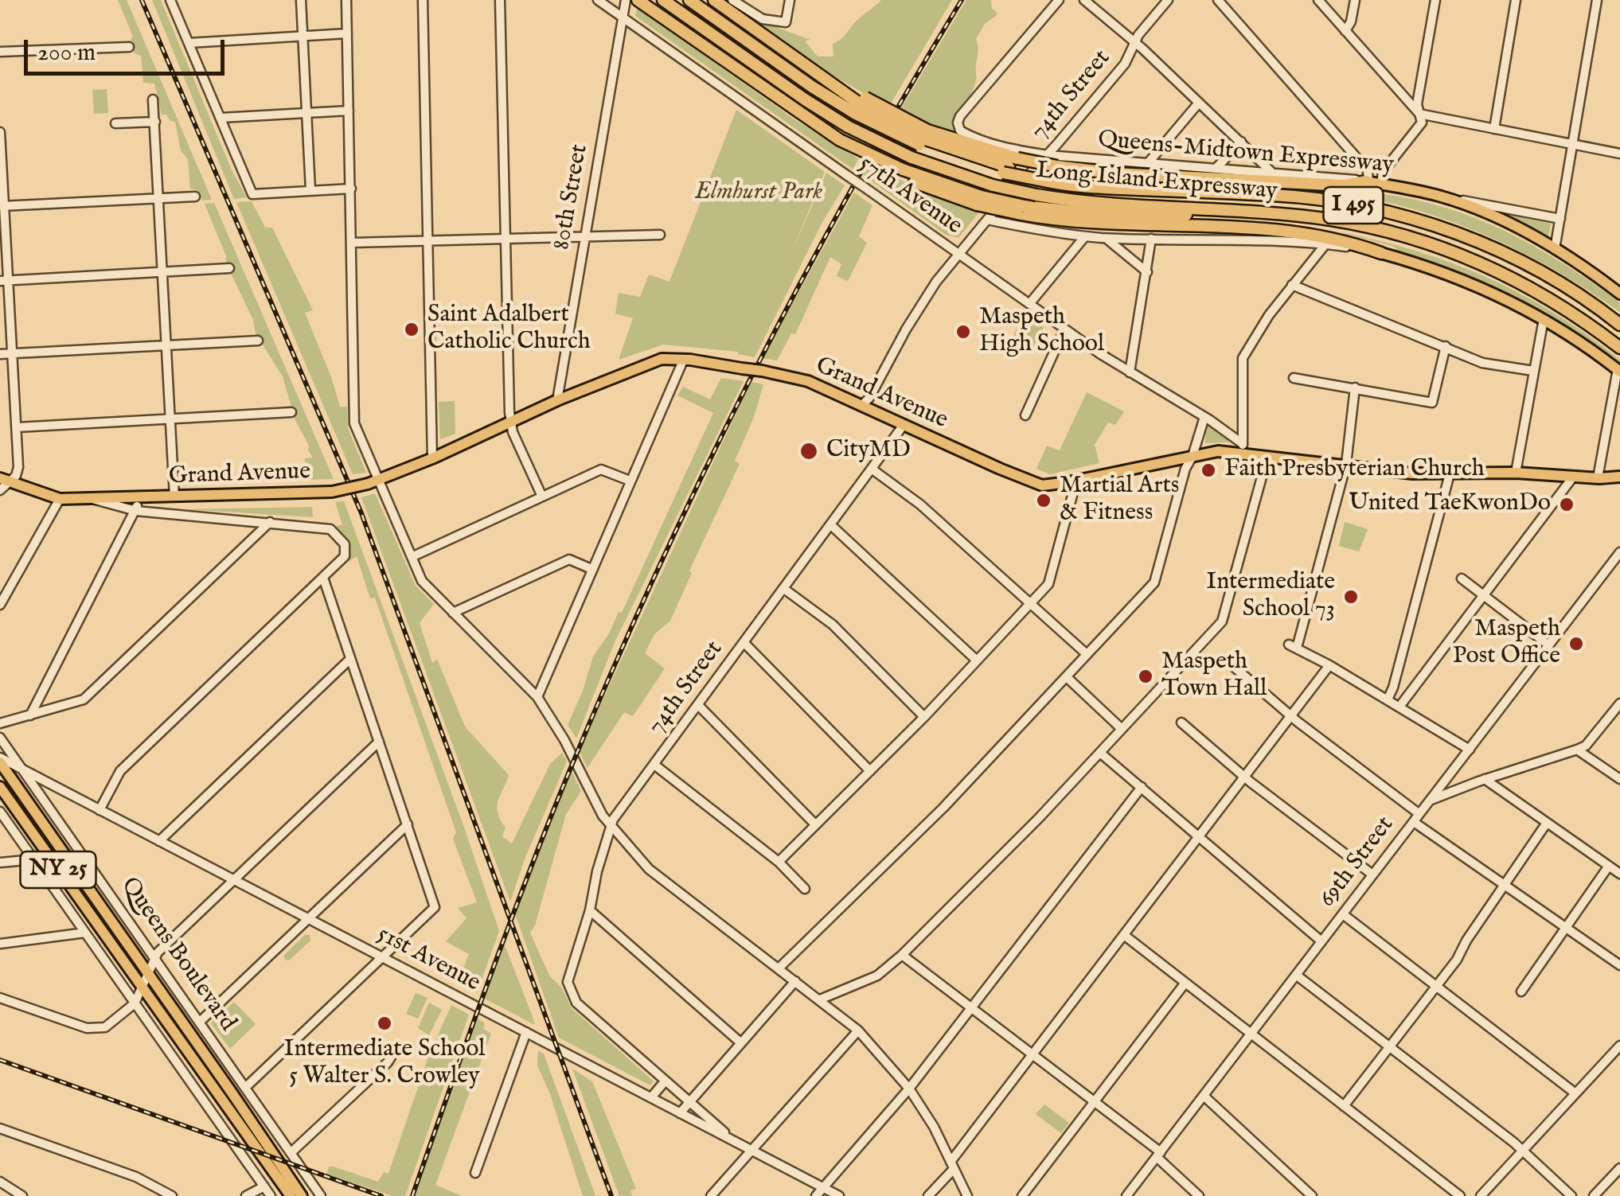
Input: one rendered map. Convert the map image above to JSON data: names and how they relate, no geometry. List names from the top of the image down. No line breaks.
{"streets":{"highway":["Long Island Expressway","I 495"],"main road":["Queens-Midtown Expressway","Grand Avenue","NY 25","Queens Boulevard"],"street":["74th Street","57th Avenue","80th Street","69th Street","51st Avenue"]},"crossings":[["74th Street","Queens-Midtown Expressway"],["74th Street","57th Avenue"],["74th Street","Grand Avenue"],["57th Avenue","80th Street"],["57th Avenue","Grand Avenue"],["80th Street","Grand Avenue"],["Queens Boulevard","51st Avenue"]],"parks":["Elmhurst Park"],"places":["Saint Adalbert Catholic Church","Maspeth High School","CityMD","Faith Presbyterian Church","Martial Arts & Fitness","United TaeKwonDo","Intermediate School 73","Maspeth Post Office","Maspeth Town Hall","Intermediate School 5 Walter S. Crowley"],"scale_bar":"200 m"}
